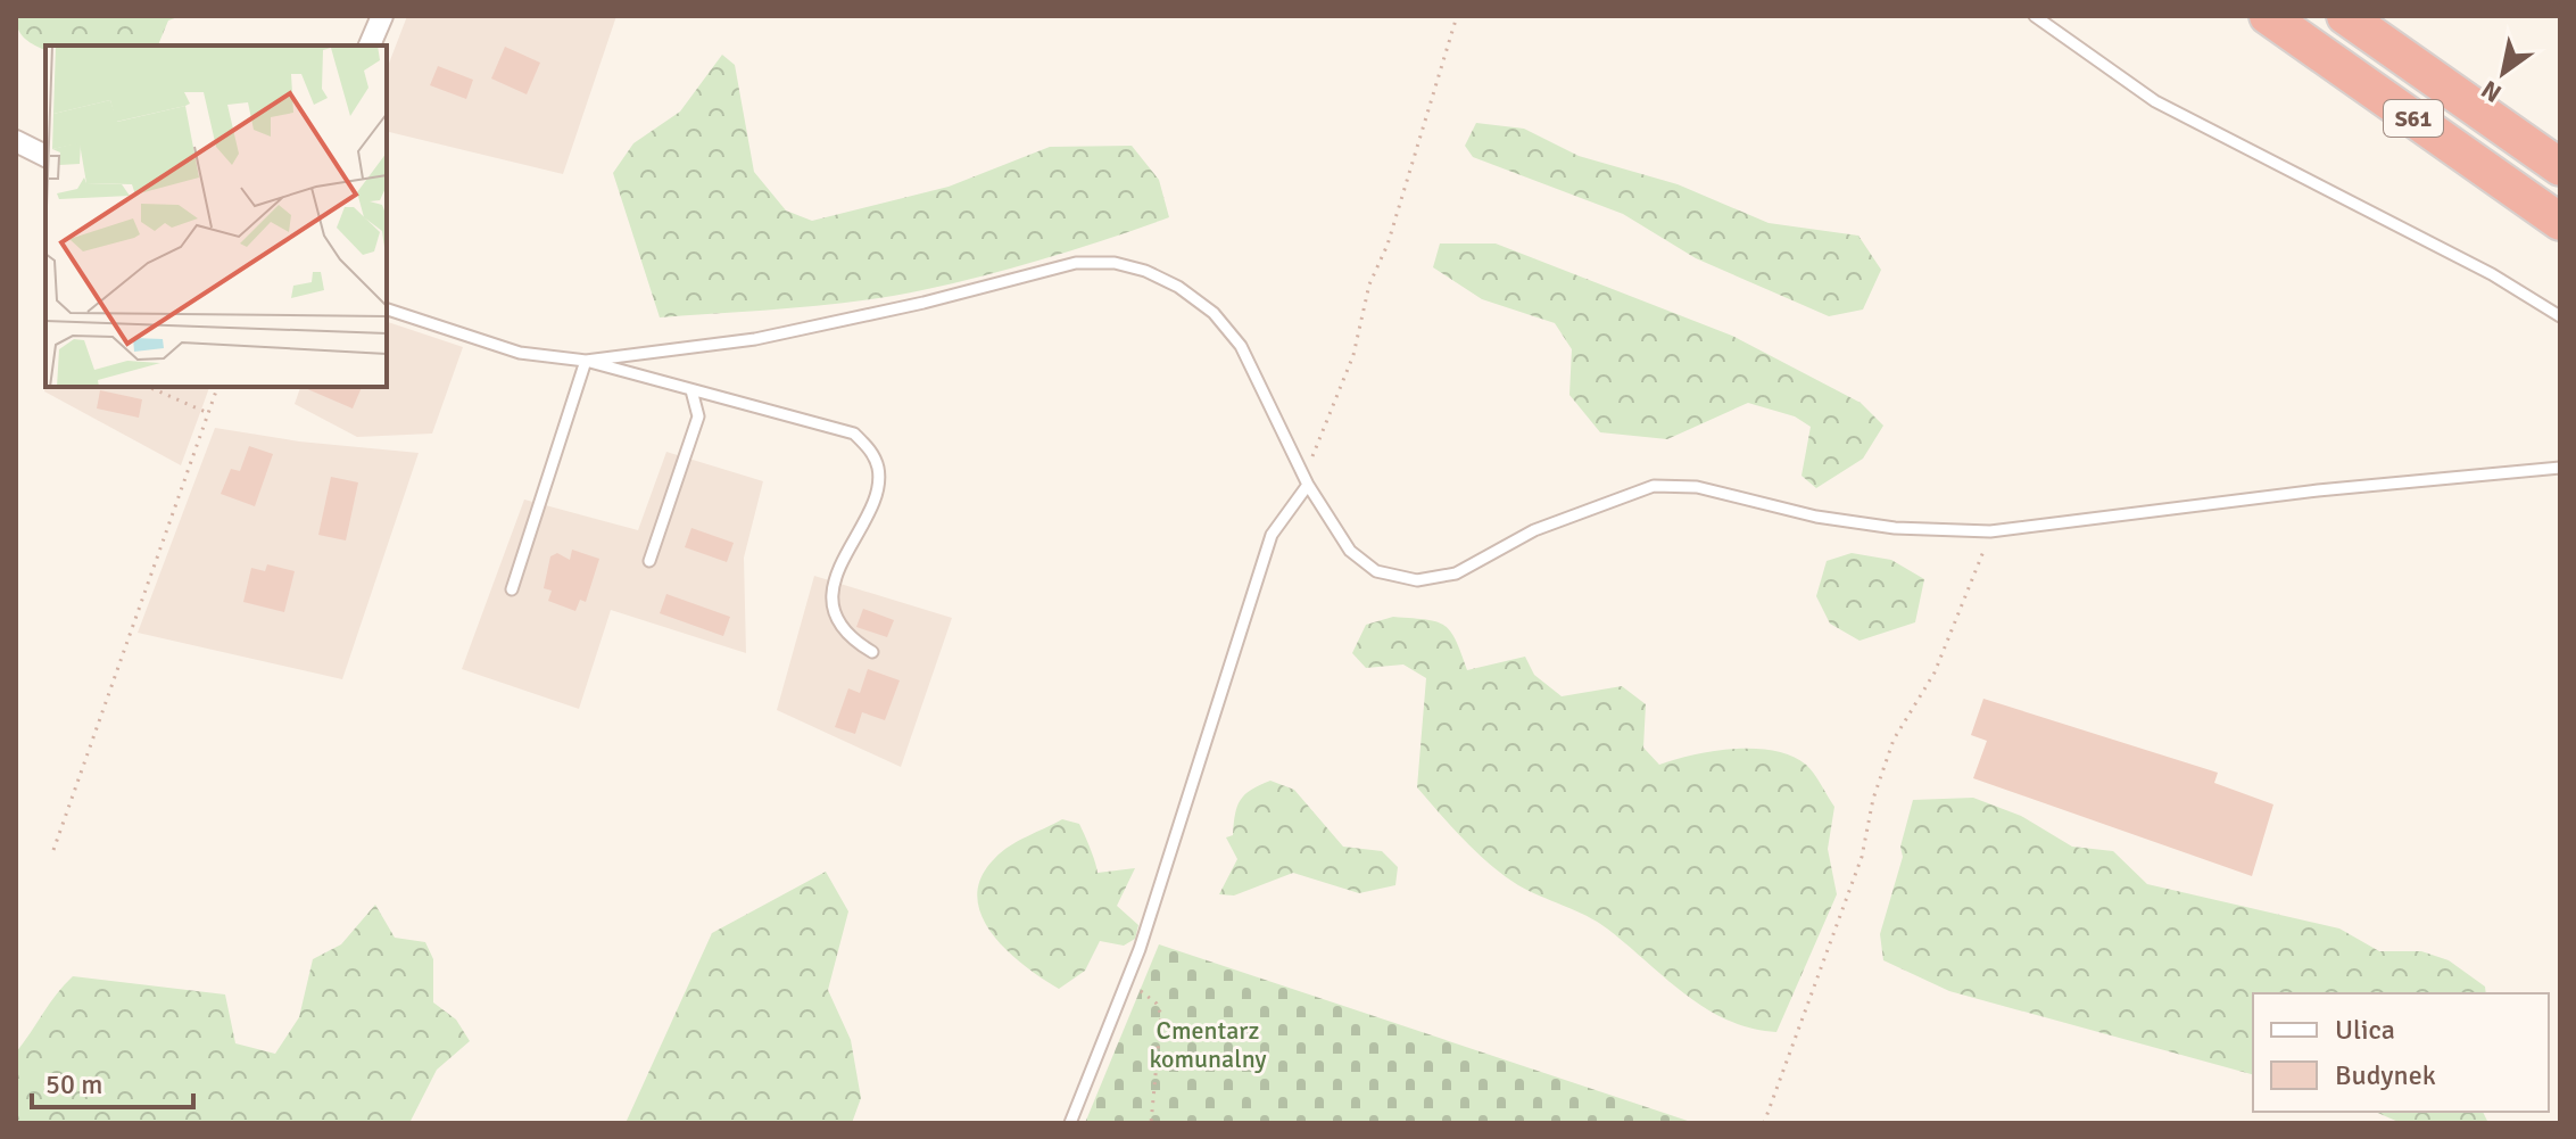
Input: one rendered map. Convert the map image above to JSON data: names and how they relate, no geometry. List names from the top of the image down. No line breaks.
{"streets":{"highway":["S61"]},"parks":["Cmentarz komunalny"],"legend":["Ulica","Budynek"],"scale_bar":"50 m","north":"bottom left"}
